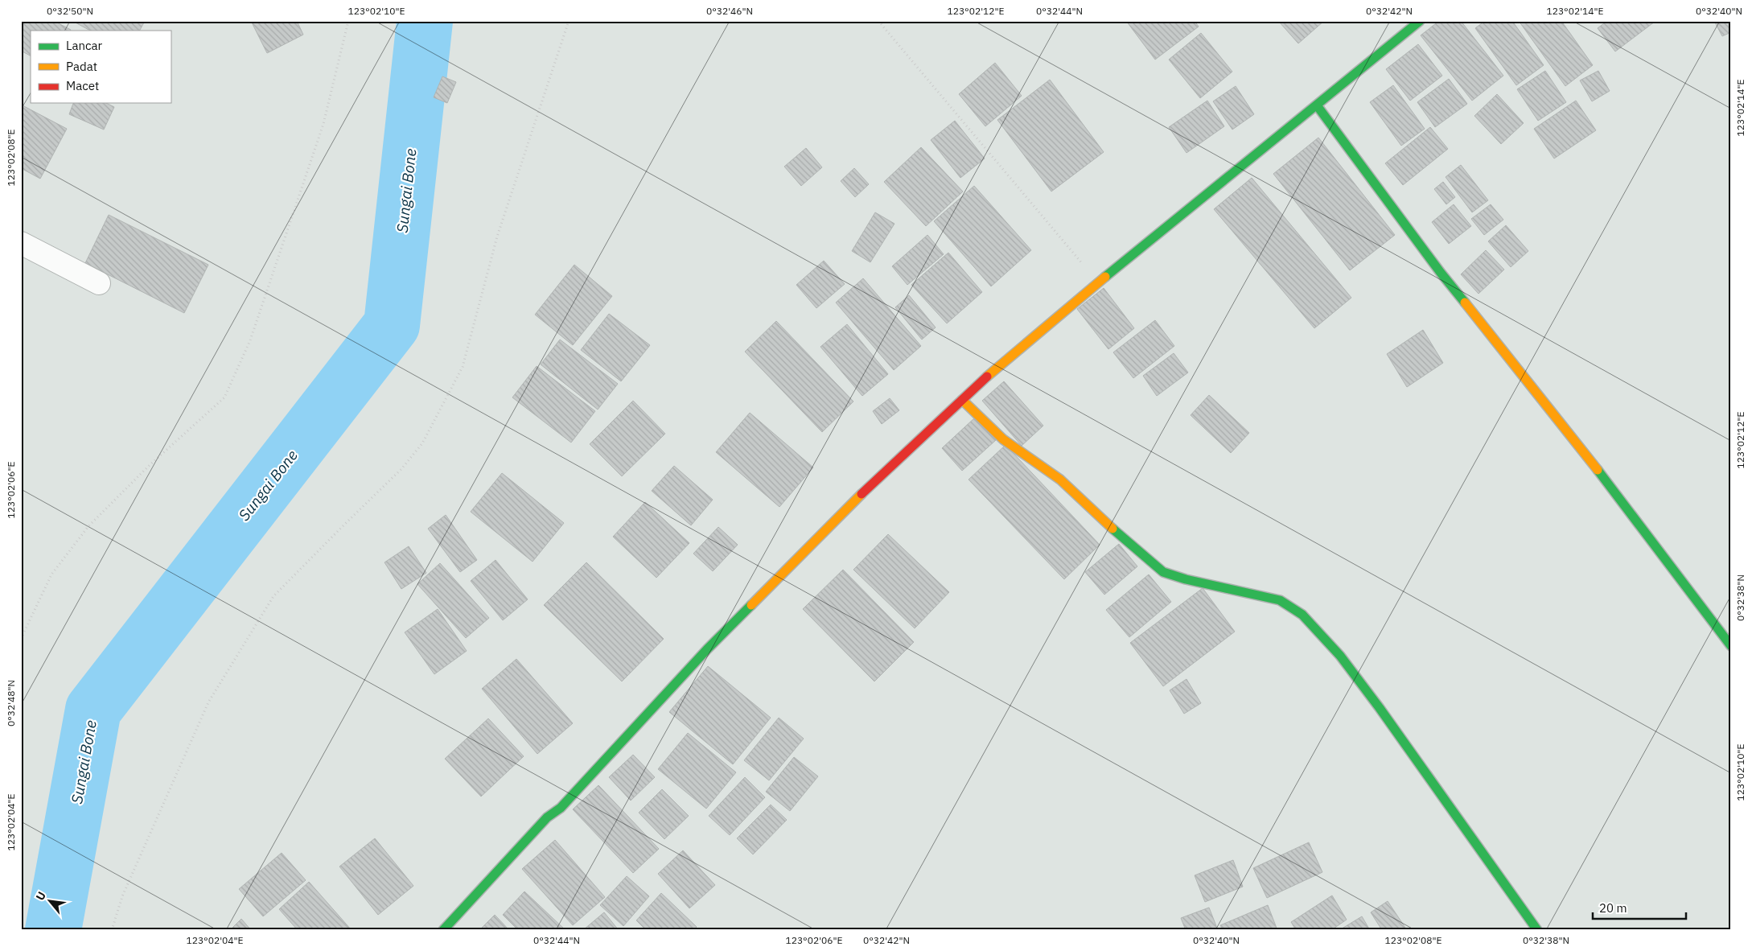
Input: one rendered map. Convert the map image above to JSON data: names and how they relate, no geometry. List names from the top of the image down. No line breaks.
{"water":["Sungai Bone"],"legend":["Lancar","Padat","Macet"],"scale_bar":"20 m","north":"top left","coordinates":["0°32'50\"N","123°02'10\"E","0°32'46\"N","123°02'12\"E","0°32'44\"N","0°32'42\"N","123°02'14\"E","0°32'40\"N","123°02'08\"E","123°02'06\"E","0°32'38\"N","0°32'48\"N","123°02'04\"E"]}
